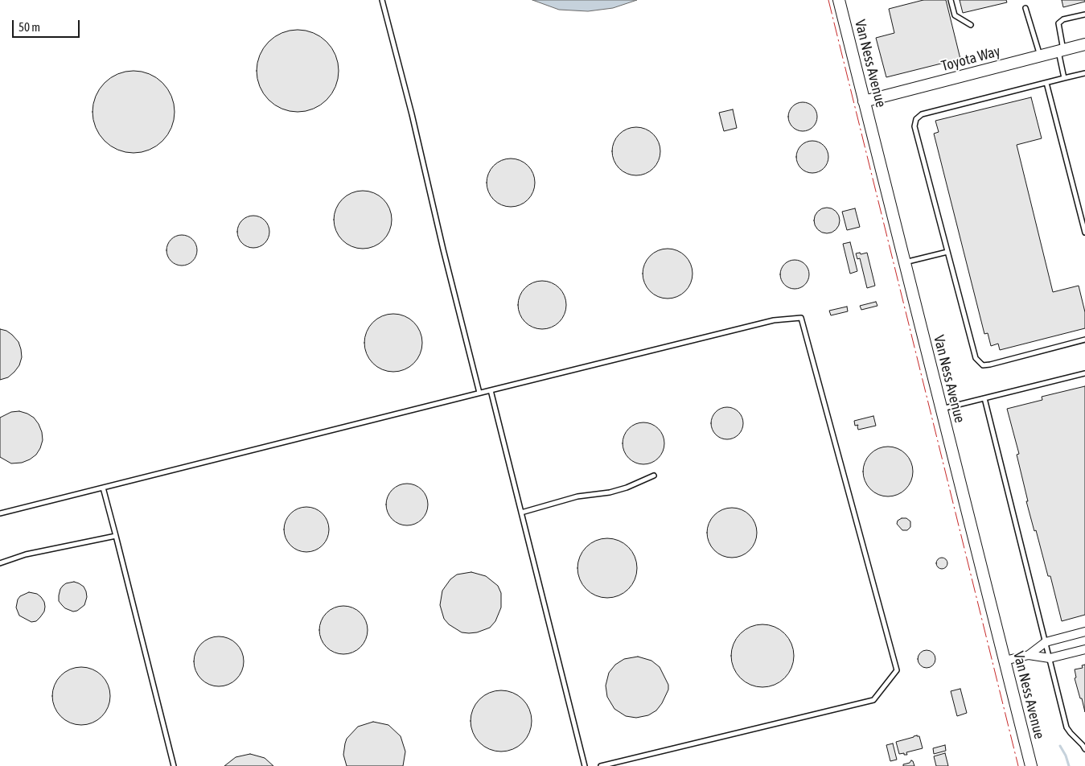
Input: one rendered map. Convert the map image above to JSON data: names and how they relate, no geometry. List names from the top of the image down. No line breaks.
{"streets":{"main road":["Toyota Way","Van Ness Avenue"]},"crossings":[["Toyota Way","Van Ness Avenue"]],"scale_bar":"50 m"}
